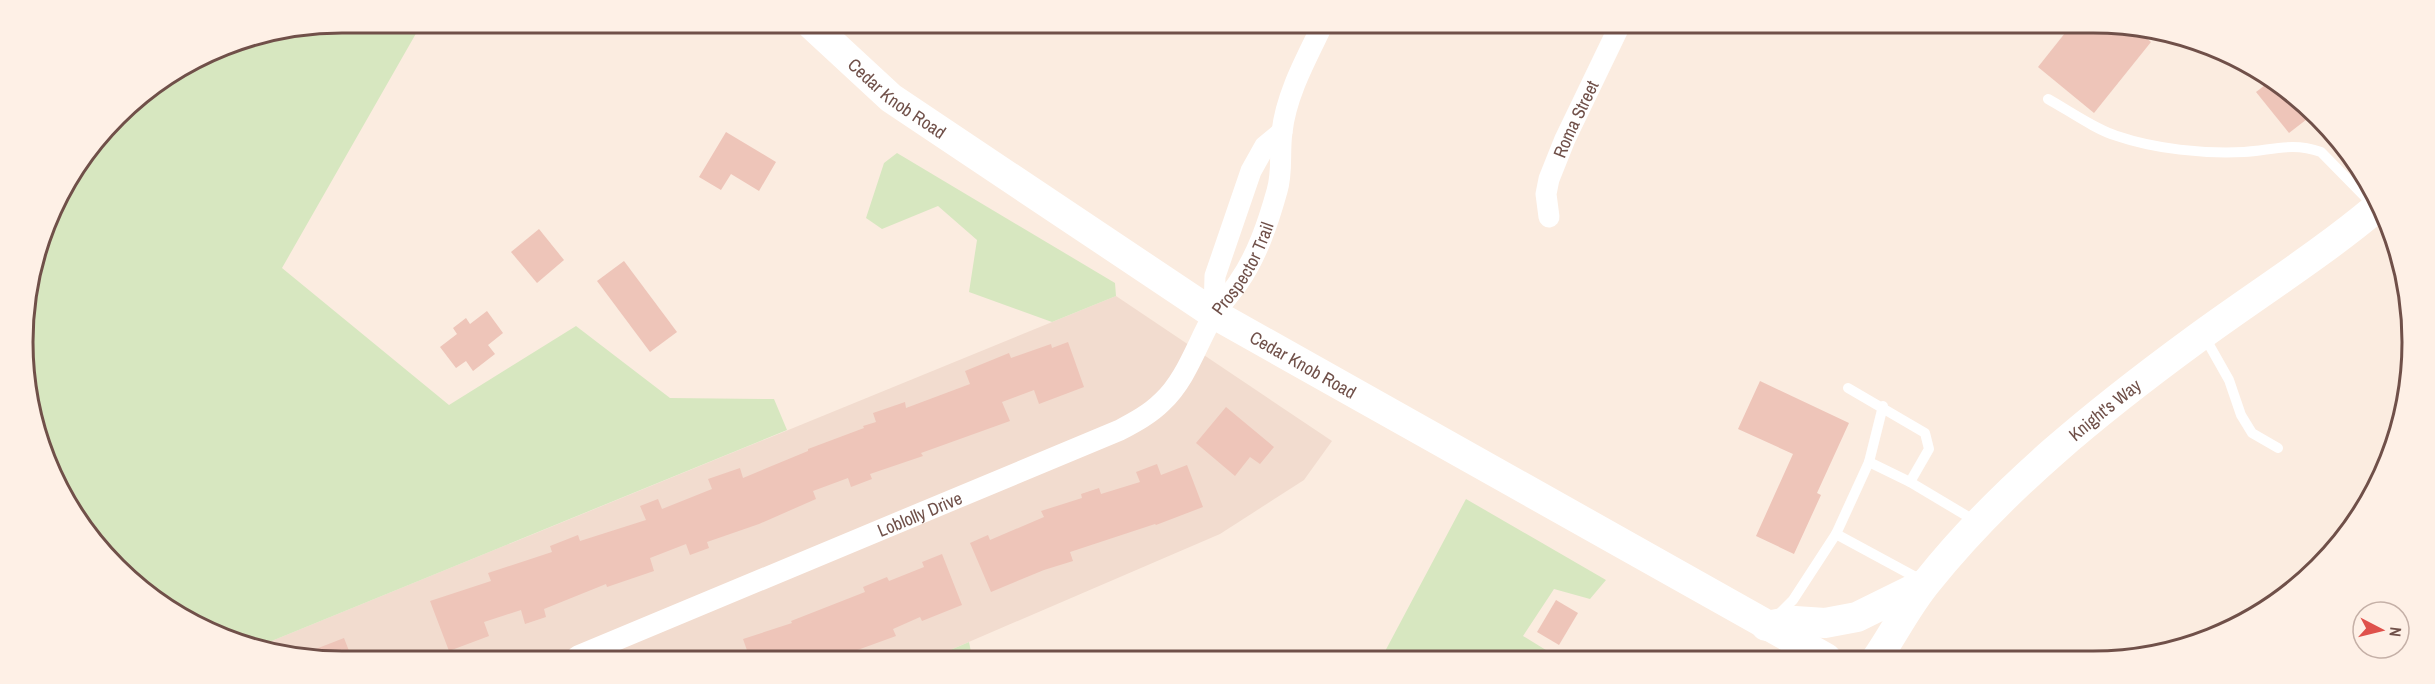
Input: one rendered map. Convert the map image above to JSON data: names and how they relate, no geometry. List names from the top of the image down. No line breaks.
{"streets":{"street":["Cedar Knob Road","Roma Street","Prospector Trail","Knight's Way","Loblolly Drive"]},"crossings":[["Cedar Knob Road","Prospector Trail"],["Cedar Knob Road","Loblolly Drive"],["Prospector Trail","Loblolly Drive"]],"north":"right"}
